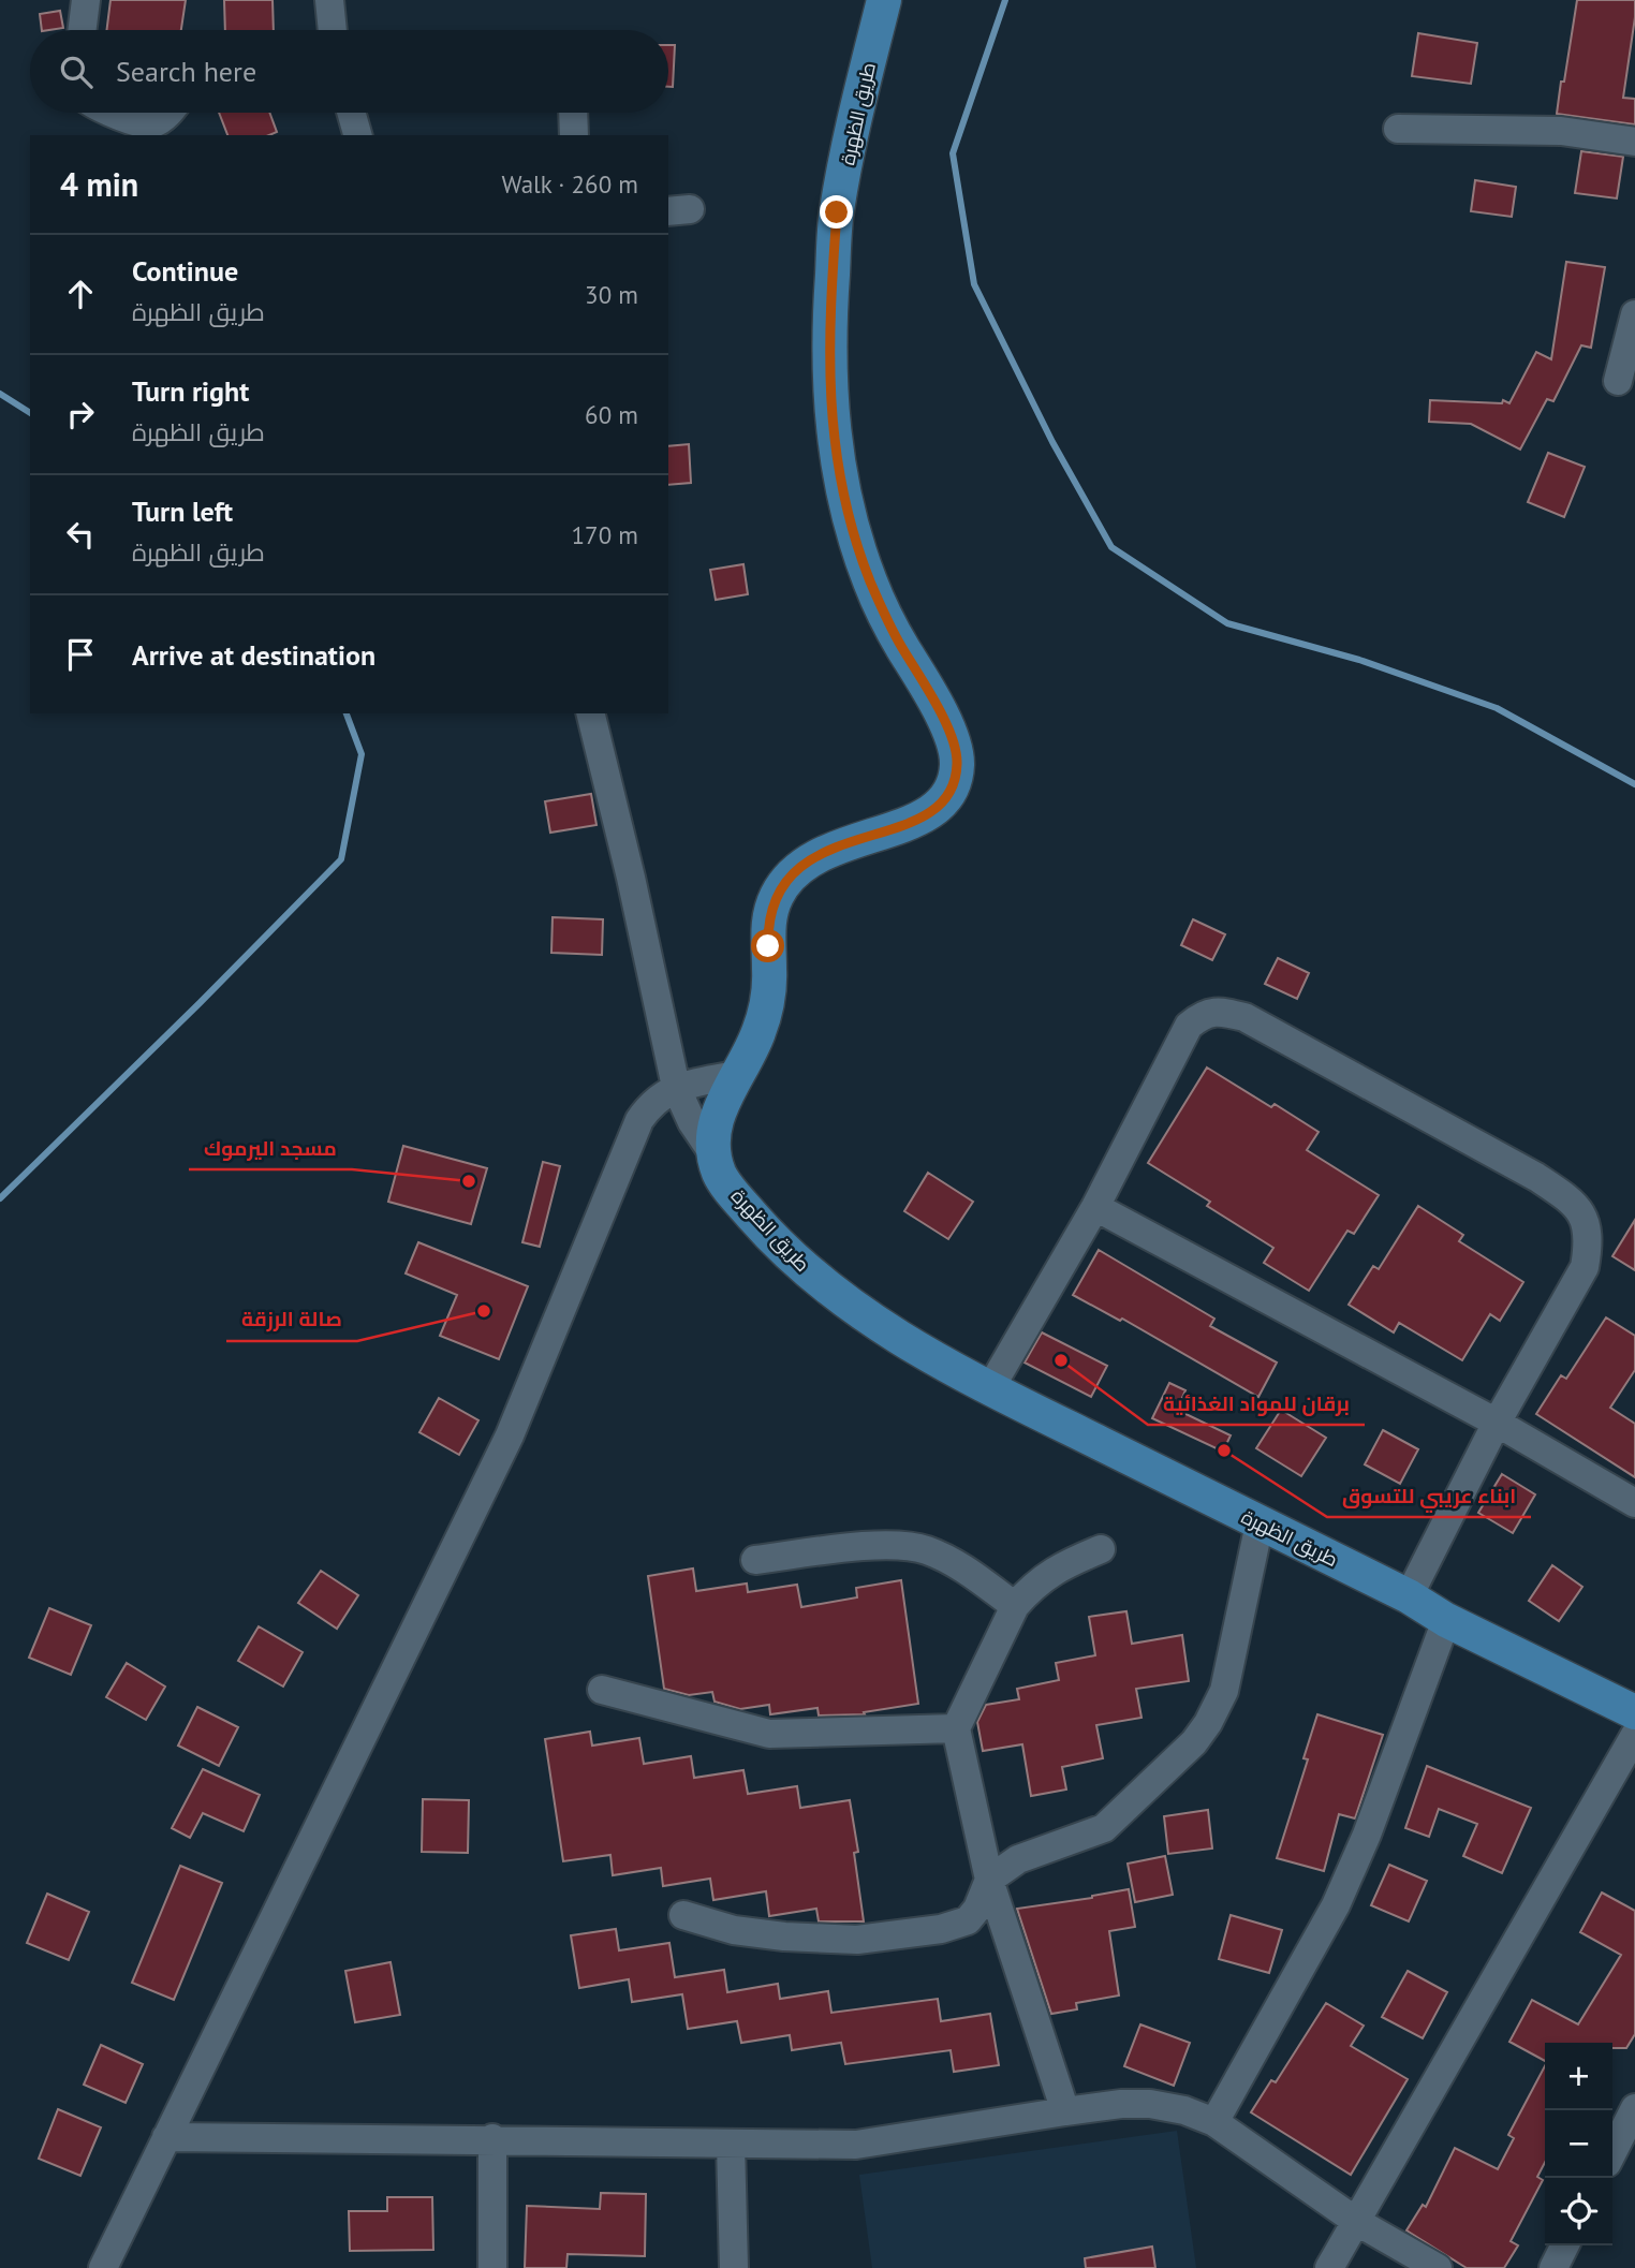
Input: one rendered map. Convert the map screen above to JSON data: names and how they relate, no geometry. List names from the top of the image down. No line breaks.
{"streets":{"main road":["طريق الظهرة"]},"places":["مسجد اليرموك","صالة الرزقة","برقان للمواد الغذائية","ابناء عريبي للتسوق"],"page":{"search":"Search here","heading":["4 min","Walk · 260 m"],"list":[["Continue","طريق الظهرة","30 m"],["Turn right","طريق الظهرة","60 m"],["Turn left","طريق الظهرة","170 m"],"Arrive at destination"],"map_buttons":["+","−"]}}
